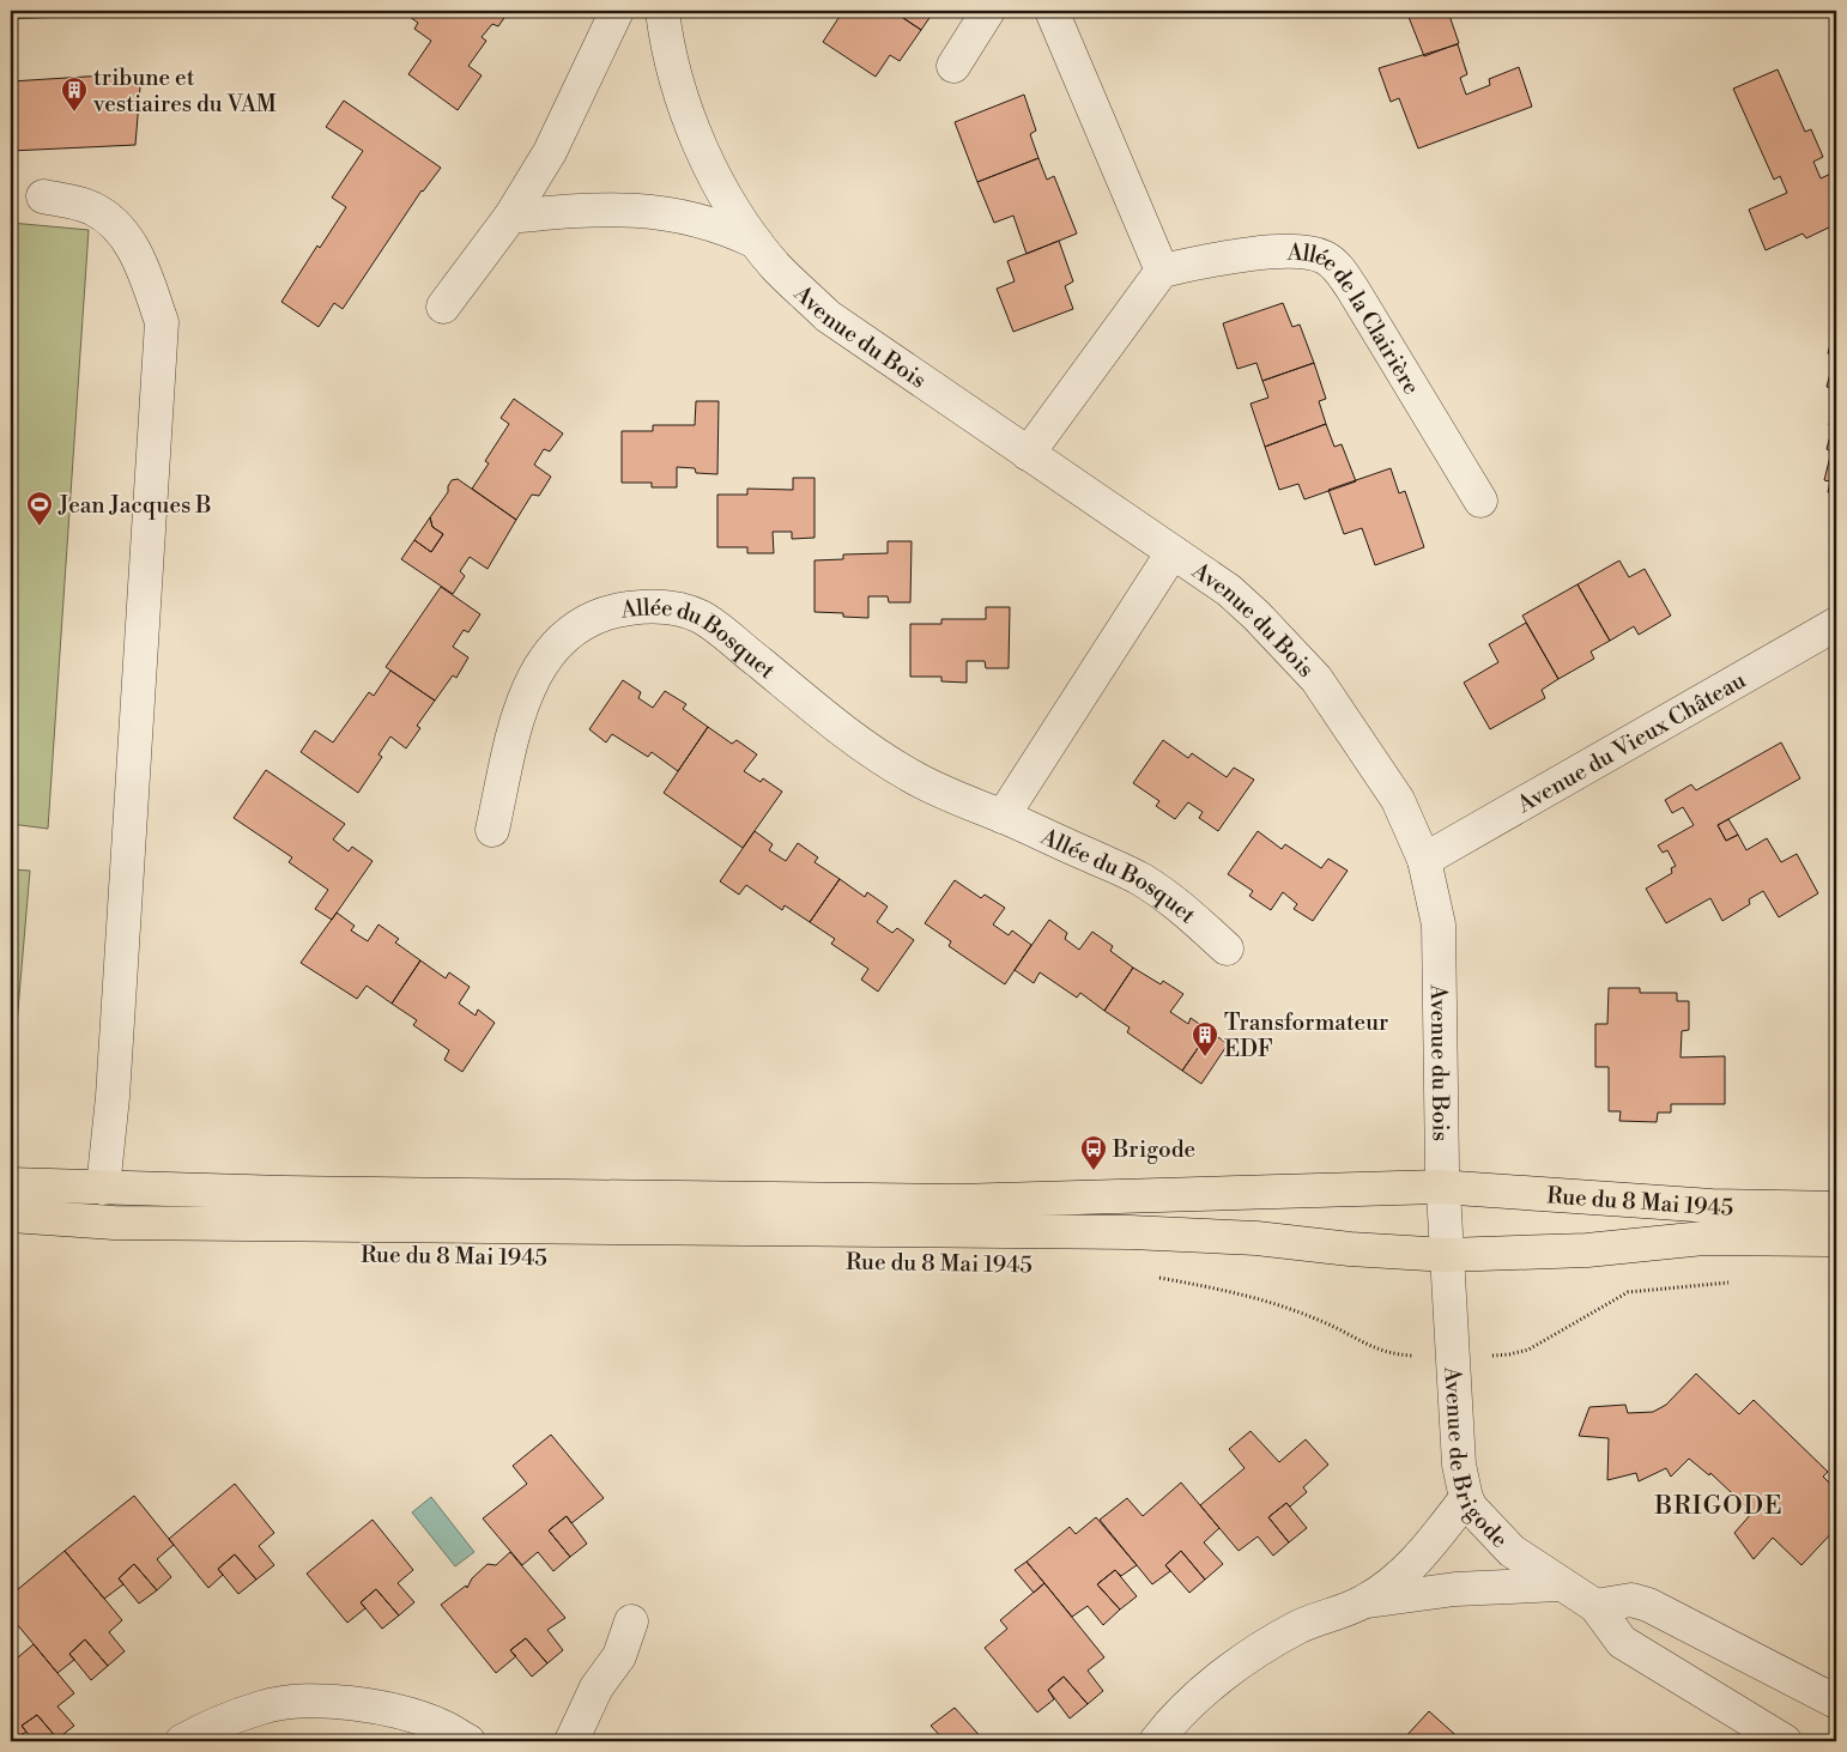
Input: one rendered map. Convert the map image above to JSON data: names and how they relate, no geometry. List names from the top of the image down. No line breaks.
{"streets":{"main road":["Rue du 8 Mai 1945"],"street":["Allée de la Clairière","Avenue du Bois","Allée du Bosquet","Avenue du Vieux Château","Avenue de Brigode"]},"crossings":[["Avenue du Bois","Avenue du Vieux Château"],["Avenue du Bois","Rue du 8 Mai 1945"],["Rue du 8 Mai 1945","Avenue de Brigode"]],"districts":["BRIGODE"],"places":{"building":["tribune et vestiaires du VAM","Transformateur EDF"],"sports":["Jean Jacques B"],"bus stop":["Brigode"]}}
